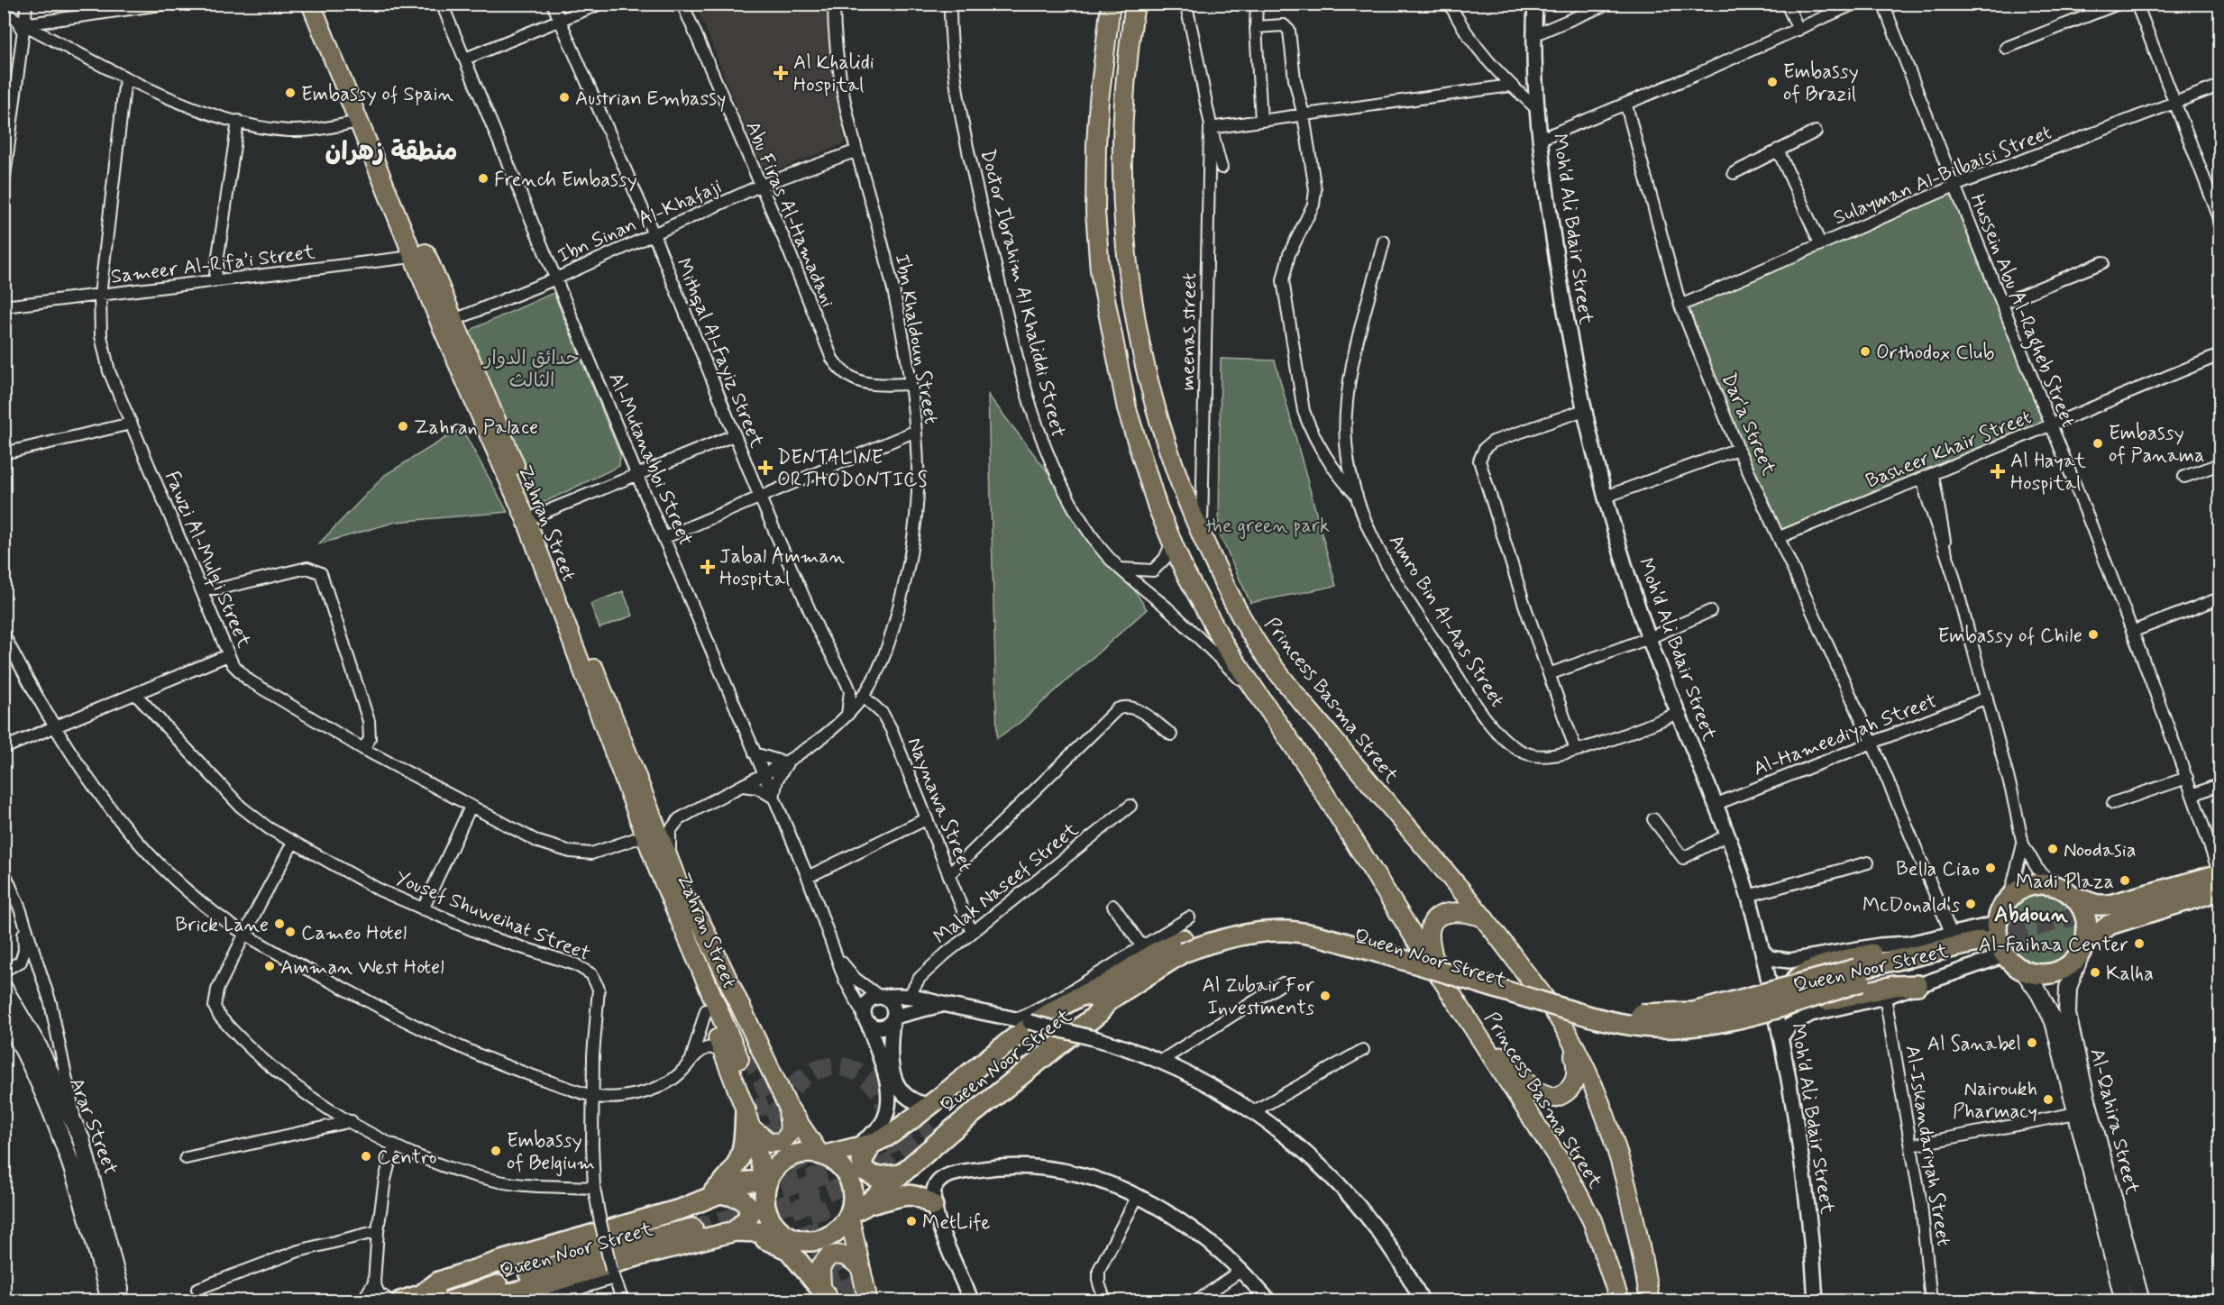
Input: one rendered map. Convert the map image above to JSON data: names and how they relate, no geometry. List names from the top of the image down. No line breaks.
{"streets":{"highway":["Queen Noor Street"],"main road":["Zahran Street","Princess Basma Street","Al-Qahira Street","Arar Street"],"street":["Sulayman Al-Bilbaisi Street","Abu Firas Al-Hamadani","Ibn Sinan Al-Khafaji","Moh'd Ali Bdair Street","Sameer Al-Rifa’i Street","Doctor Ibrahim Al Khaliddi Street","Hussein Abu Al-Ragheb Street","meenas street","Ibn Khaldoun Street","Mithqal Al-Fayiz Street","Dar'a Street","Basheer Khair Street","Al-Mutanabbi Street","Fawzi Al-Mulqi Street","Amro Bin Al-Aas Street","Al-Hameediyah Street","Naynawa Street","Malak Naseef Street","Yousef Shuweihat Street","Al-Iskandariyah Street"]},"crossings":[["Sulayman Al-Bilbaisi Street","Hussein Abu Al-Ragheb Street"],["Sulayman Al-Bilbaisi Street","Dar'a Street"],["Abu Firas Al-Hamadani","Ibn Sinan Al-Khafaji"],["Abu Firas Al-Hamadani","Ibn Khaldoun Street"],["Ibn Sinan Al-Khafaji","Ibn Khaldoun Street"],["Ibn Sinan Al-Khafaji","Mithqal Al-Fayiz Street"],["Ibn Sinan Al-Khafaji","Al-Mutanabbi Street"],["Ibn Sinan Al-Khafaji","Zahran Street"],["Moh'd Ali Bdair Street","Amro Bin Al-Aas Street"],["Moh'd Ali Bdair Street","Al-Hameediyah Street"],["Moh'd Ali Bdair Street","Queen Noor Street"],["Sameer Al-Rifa’i Street","Zahran Street"],["Sameer Al-Rifa’i Street","Fawzi Al-Mulqi Street"],["Doctor Ibrahim Al Khaliddi Street","Princess Basma Street"],["Hussein Abu Al-Ragheb Street","Basheer Khair Street"],["meenas street","Princess Basma Street"],["Ibn Khaldoun Street","Mithqal Al-Fayiz Street"],["Ibn Khaldoun Street","Al-Mutanabbi Street"],["Ibn Khaldoun Street","Zahran Street"],["Ibn Khaldoun Street","Naynawa Street"],["Dar'a Street","Basheer Khair Street"],["Dar'a Street","Al-Hameediyah Street"],["Dar'a Street","Queen Noor Street"],["Zahran Street","Fawzi Al-Mulqi Street"],["Naynawa Street","Malak Naseef Street"],["Queen Noor Street","Al-Qahira Street"],["Queen Noor Street","Al-Iskandariyah Street"]],"districts":["منطقة زهران","Abdoun"],"parks":["حدائق الدوار الثالث","the green park"],"places":{"health":["Al Khalidi Hospital","DENTALINE ORTHODONTICS","Al Hayat Hospital","Jabal Amman Hospital"],"other":["Embassy of Brazil","Embassy of Spain","Austrian Embassy","French Embassy","Orthodox Club","Zahran Palace","Embassy of Panama","Embassy of Chile","Noodasia","Bella Ciao","Madi Plaza","McDonald's","Brick Lane","Cameo Hotel","Al-Faihaa Center","Amman West Hotel","Kalha","Al Zubair For Investments","Al Sanabel","Nairoukh Pharmacy","Embassy of Belgium","Centro","MetLife"]}}
